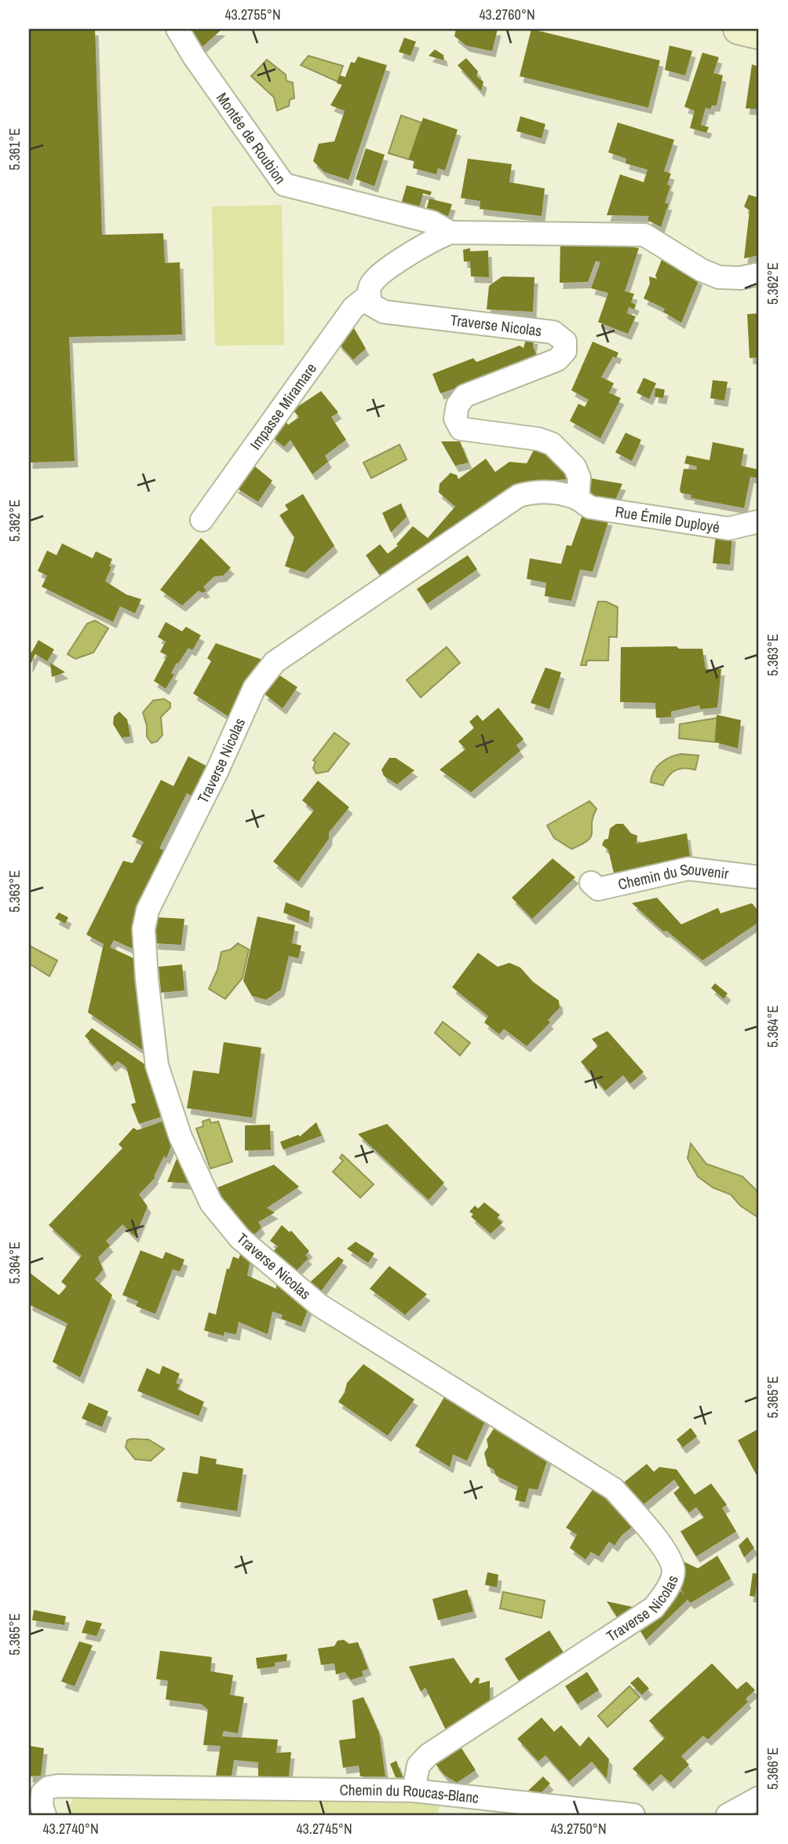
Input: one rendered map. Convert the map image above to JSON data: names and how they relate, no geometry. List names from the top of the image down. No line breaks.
{"streets":{"street":["Montée de Roubion","Traverse Nicolas","Impasse Miramare","Rue Émile Duployé","Chemin du Souvenir","Chemin du Roucas-Blanc"]},"crossings":[["Traverse Nicolas","Impasse Miramare"],["Traverse Nicolas","Rue Émile Duployé"],["Traverse Nicolas","Chemin du Roucas-Blanc"]],"coordinates":["43.2755°N","43.2760°N","5.361°E","5.362°E","5.363°E","5.364°E","5.365°E","5.366°E","43.2740°N","43.2745°N","43.2750°N"]}
